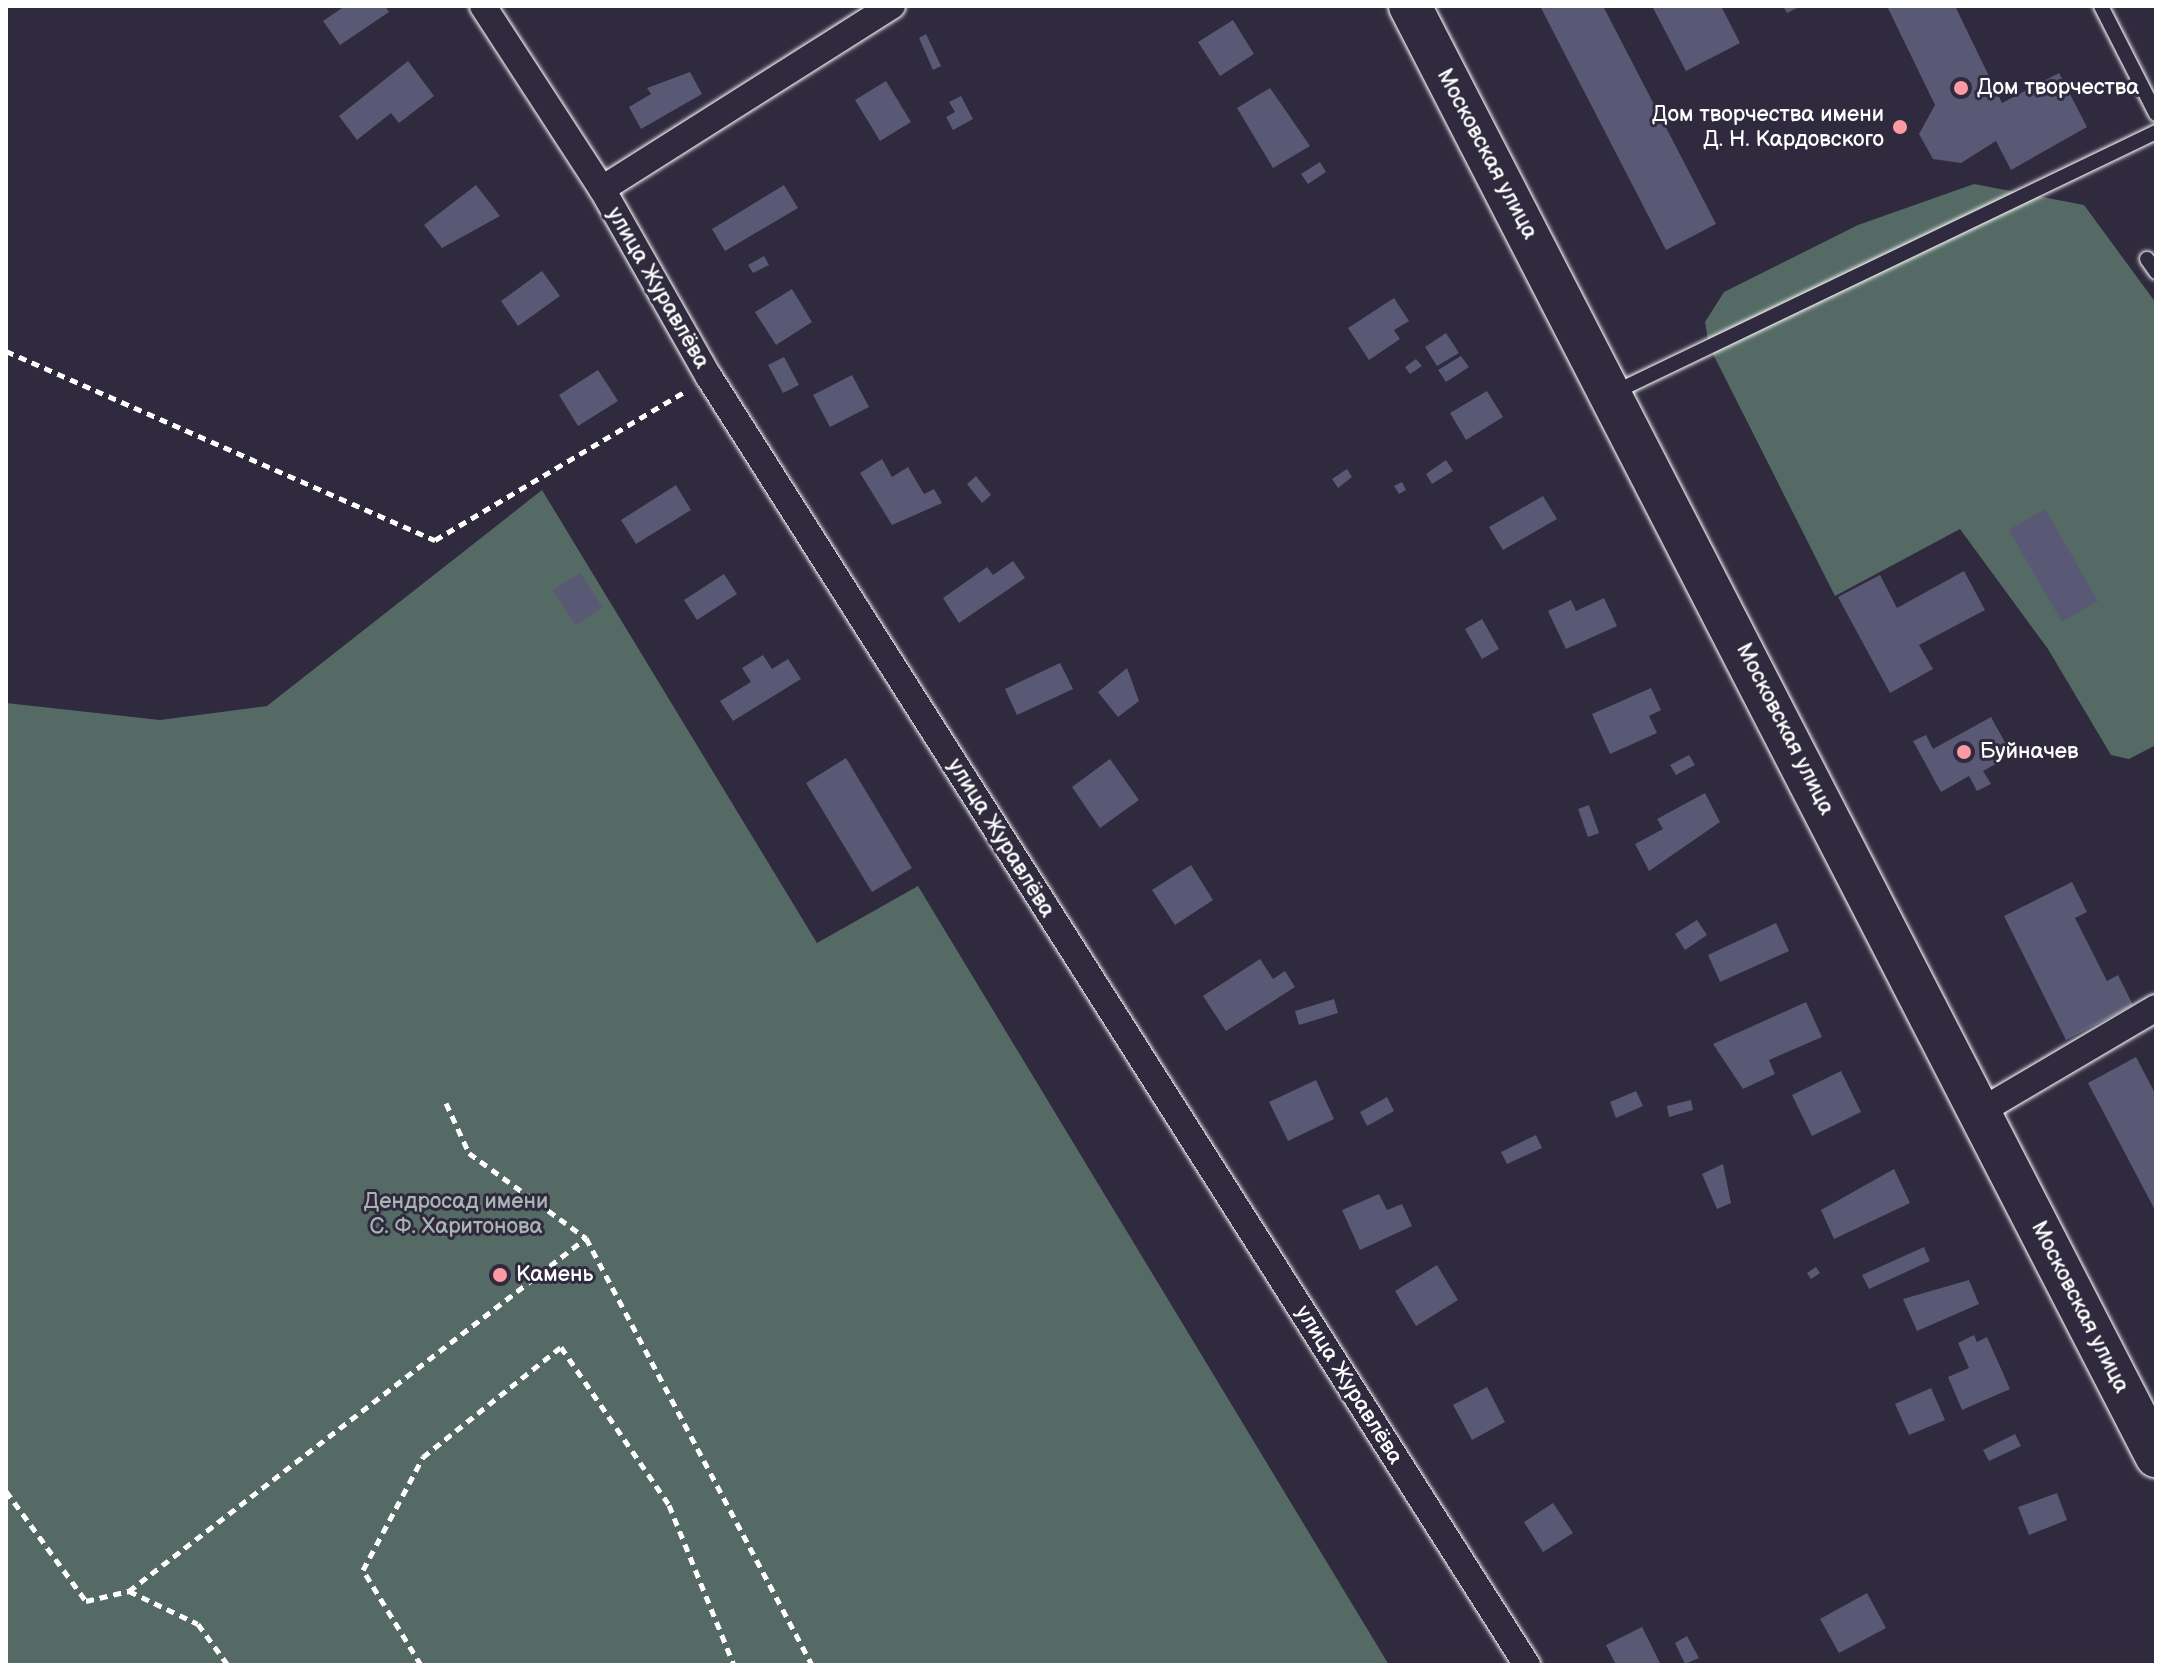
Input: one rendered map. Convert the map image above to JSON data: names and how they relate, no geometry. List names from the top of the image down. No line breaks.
{"streets":{"main road":["Московская улица"],"street":["улица Журавлёва"]},"parks":["Дендросад имени С. Ф. Харитонова"],"places":["Дом творчества","Дом творчества имени Д. Н. Кардовского","Буйначев","Камень"]}
